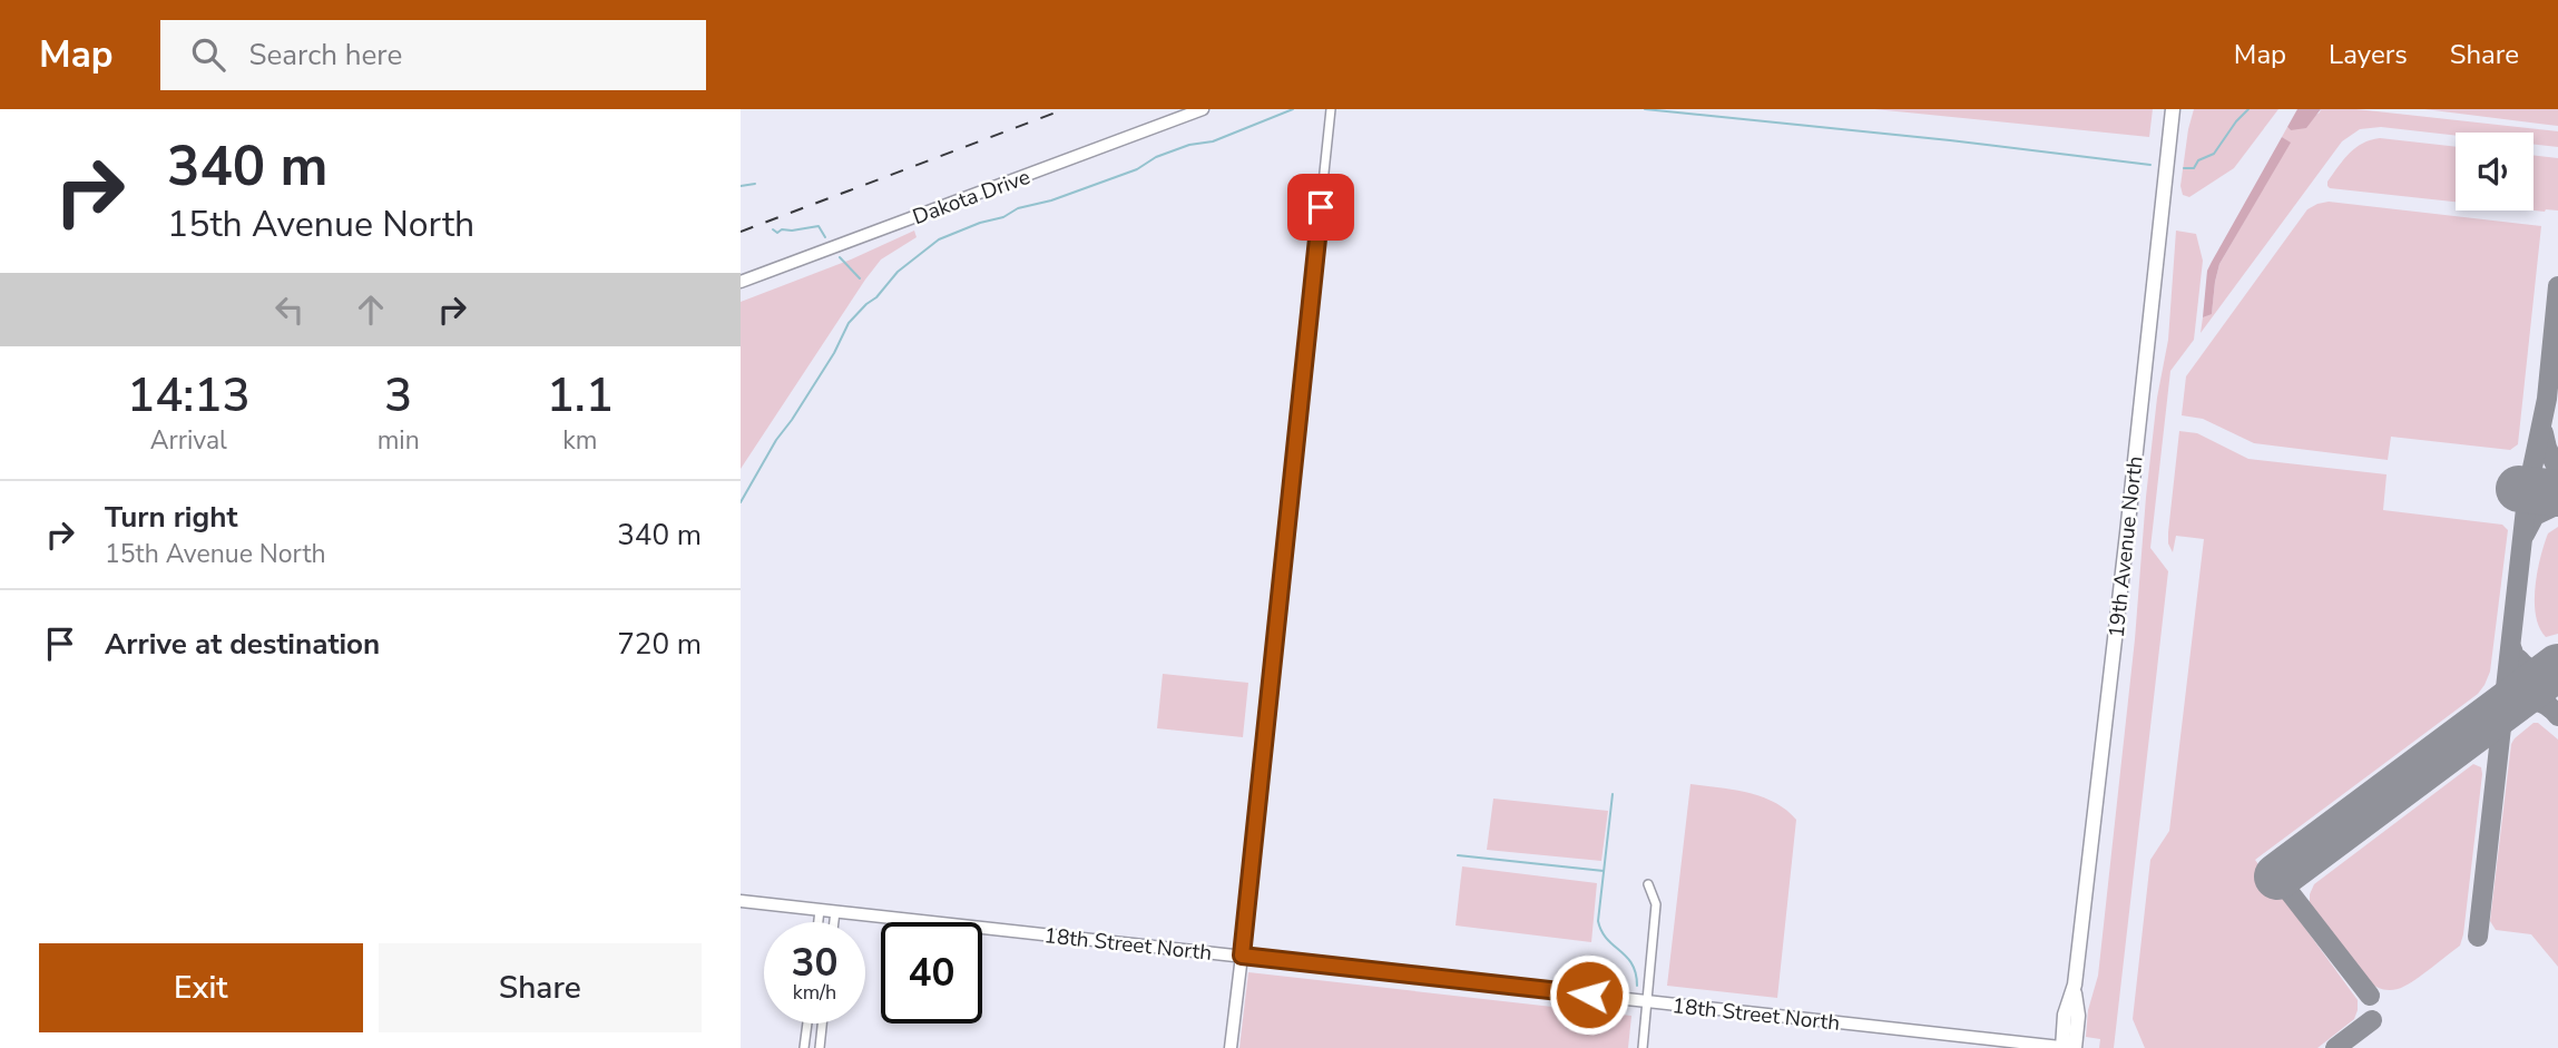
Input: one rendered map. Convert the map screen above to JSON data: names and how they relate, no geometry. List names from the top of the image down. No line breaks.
{"streets":{"main road":["19th Avenue North"],"street":["Dakota Drive","18th Street North"]},"crossings":[["19th Avenue North","18th Street North"]],"page":{"header":"Map","search":"Search here","nav":["Map","Layers","Share"],"turn":["340 m","15th Avenue North"],"eta":["14:13","Arrival","3","min","1.1","km"],"list":[{"name":"Turn right","note":"15th Avenue North","value":"340 m"},{"name":"Arrive at destination","value":"720 m"}],"speed":"30 km/h","limit":"40","buttons":["Exit","Share"]}}
